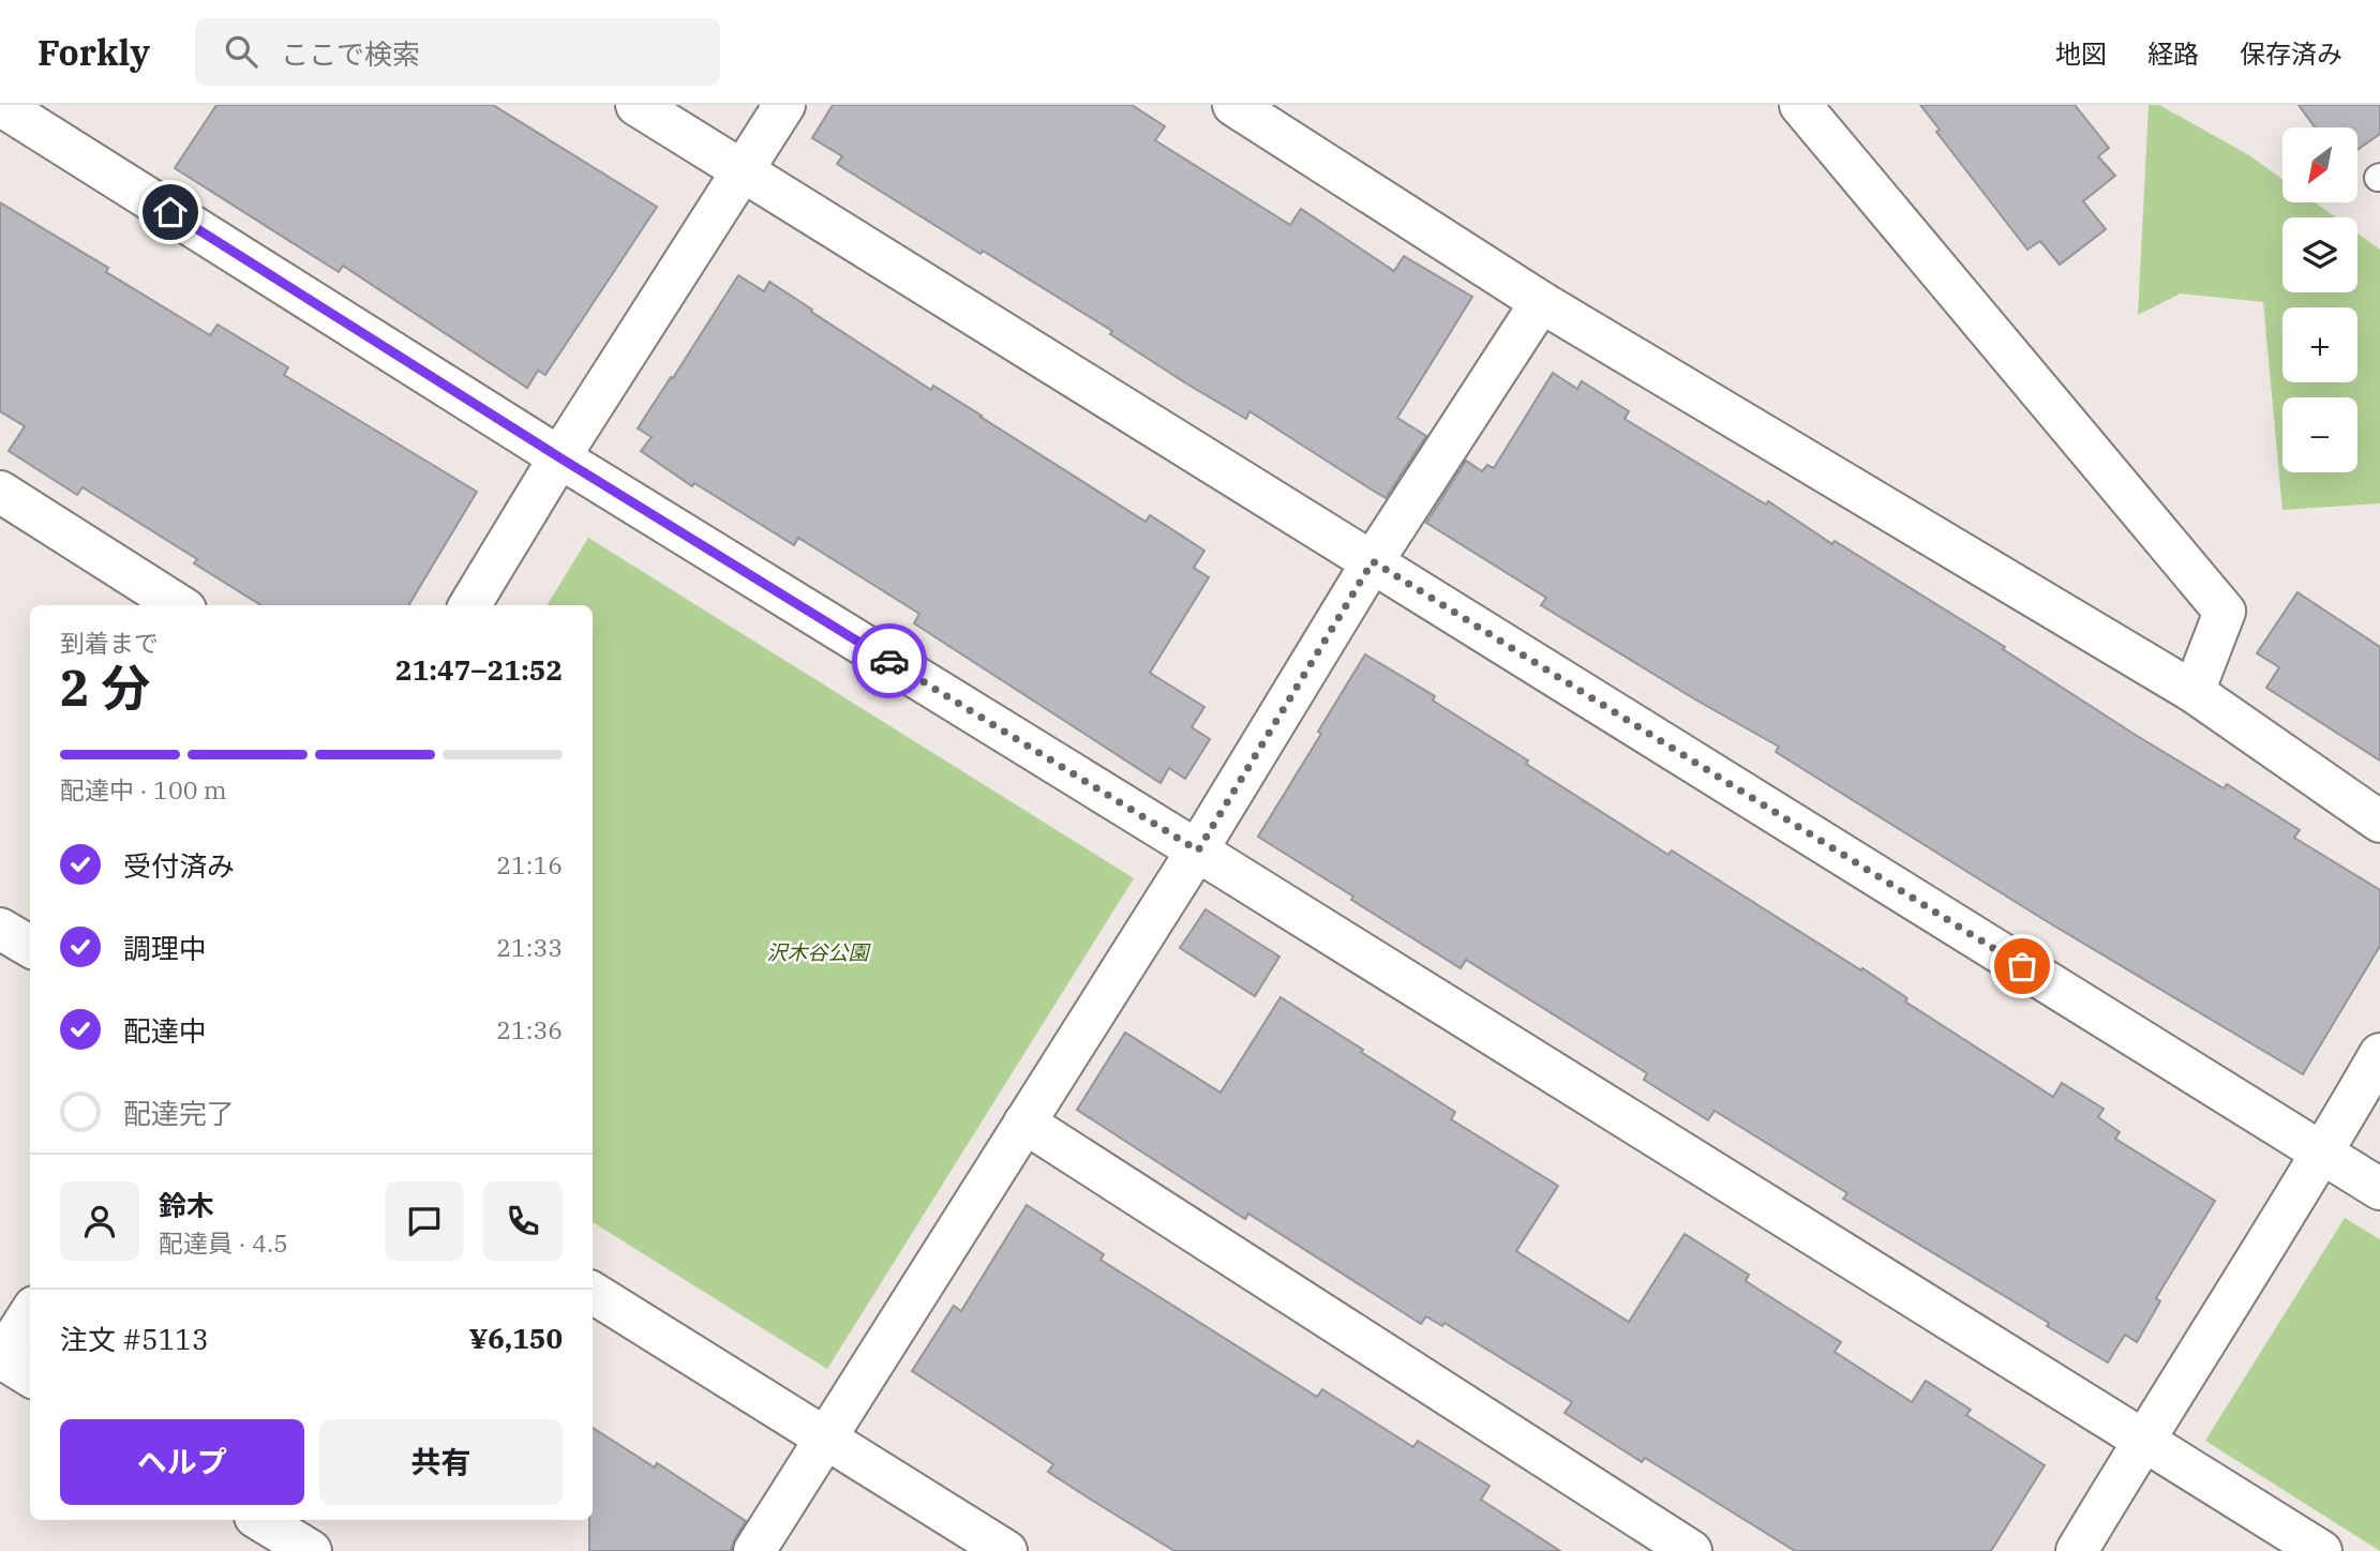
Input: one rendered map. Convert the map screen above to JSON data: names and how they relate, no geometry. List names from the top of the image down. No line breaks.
{"parks":["沢木谷公園"],"north":"bottom left","page":{"header":"Forkly","search":"ここで検索","nav":["地図","経路","保存済み"],"map_buttons":["+","−"],"heading":["2 分","到着まで","21:47–21:52"],"panel":["鈴木","配達員 · 4.5","注文 #5113","¥6,150"],"bar":"配達中 · 100 m","list":[["受付済み","21:16"],["調理中","21:33"],["配達中","21:36"],"配達完了"],"buttons":["ヘルプ","共有"]}}
